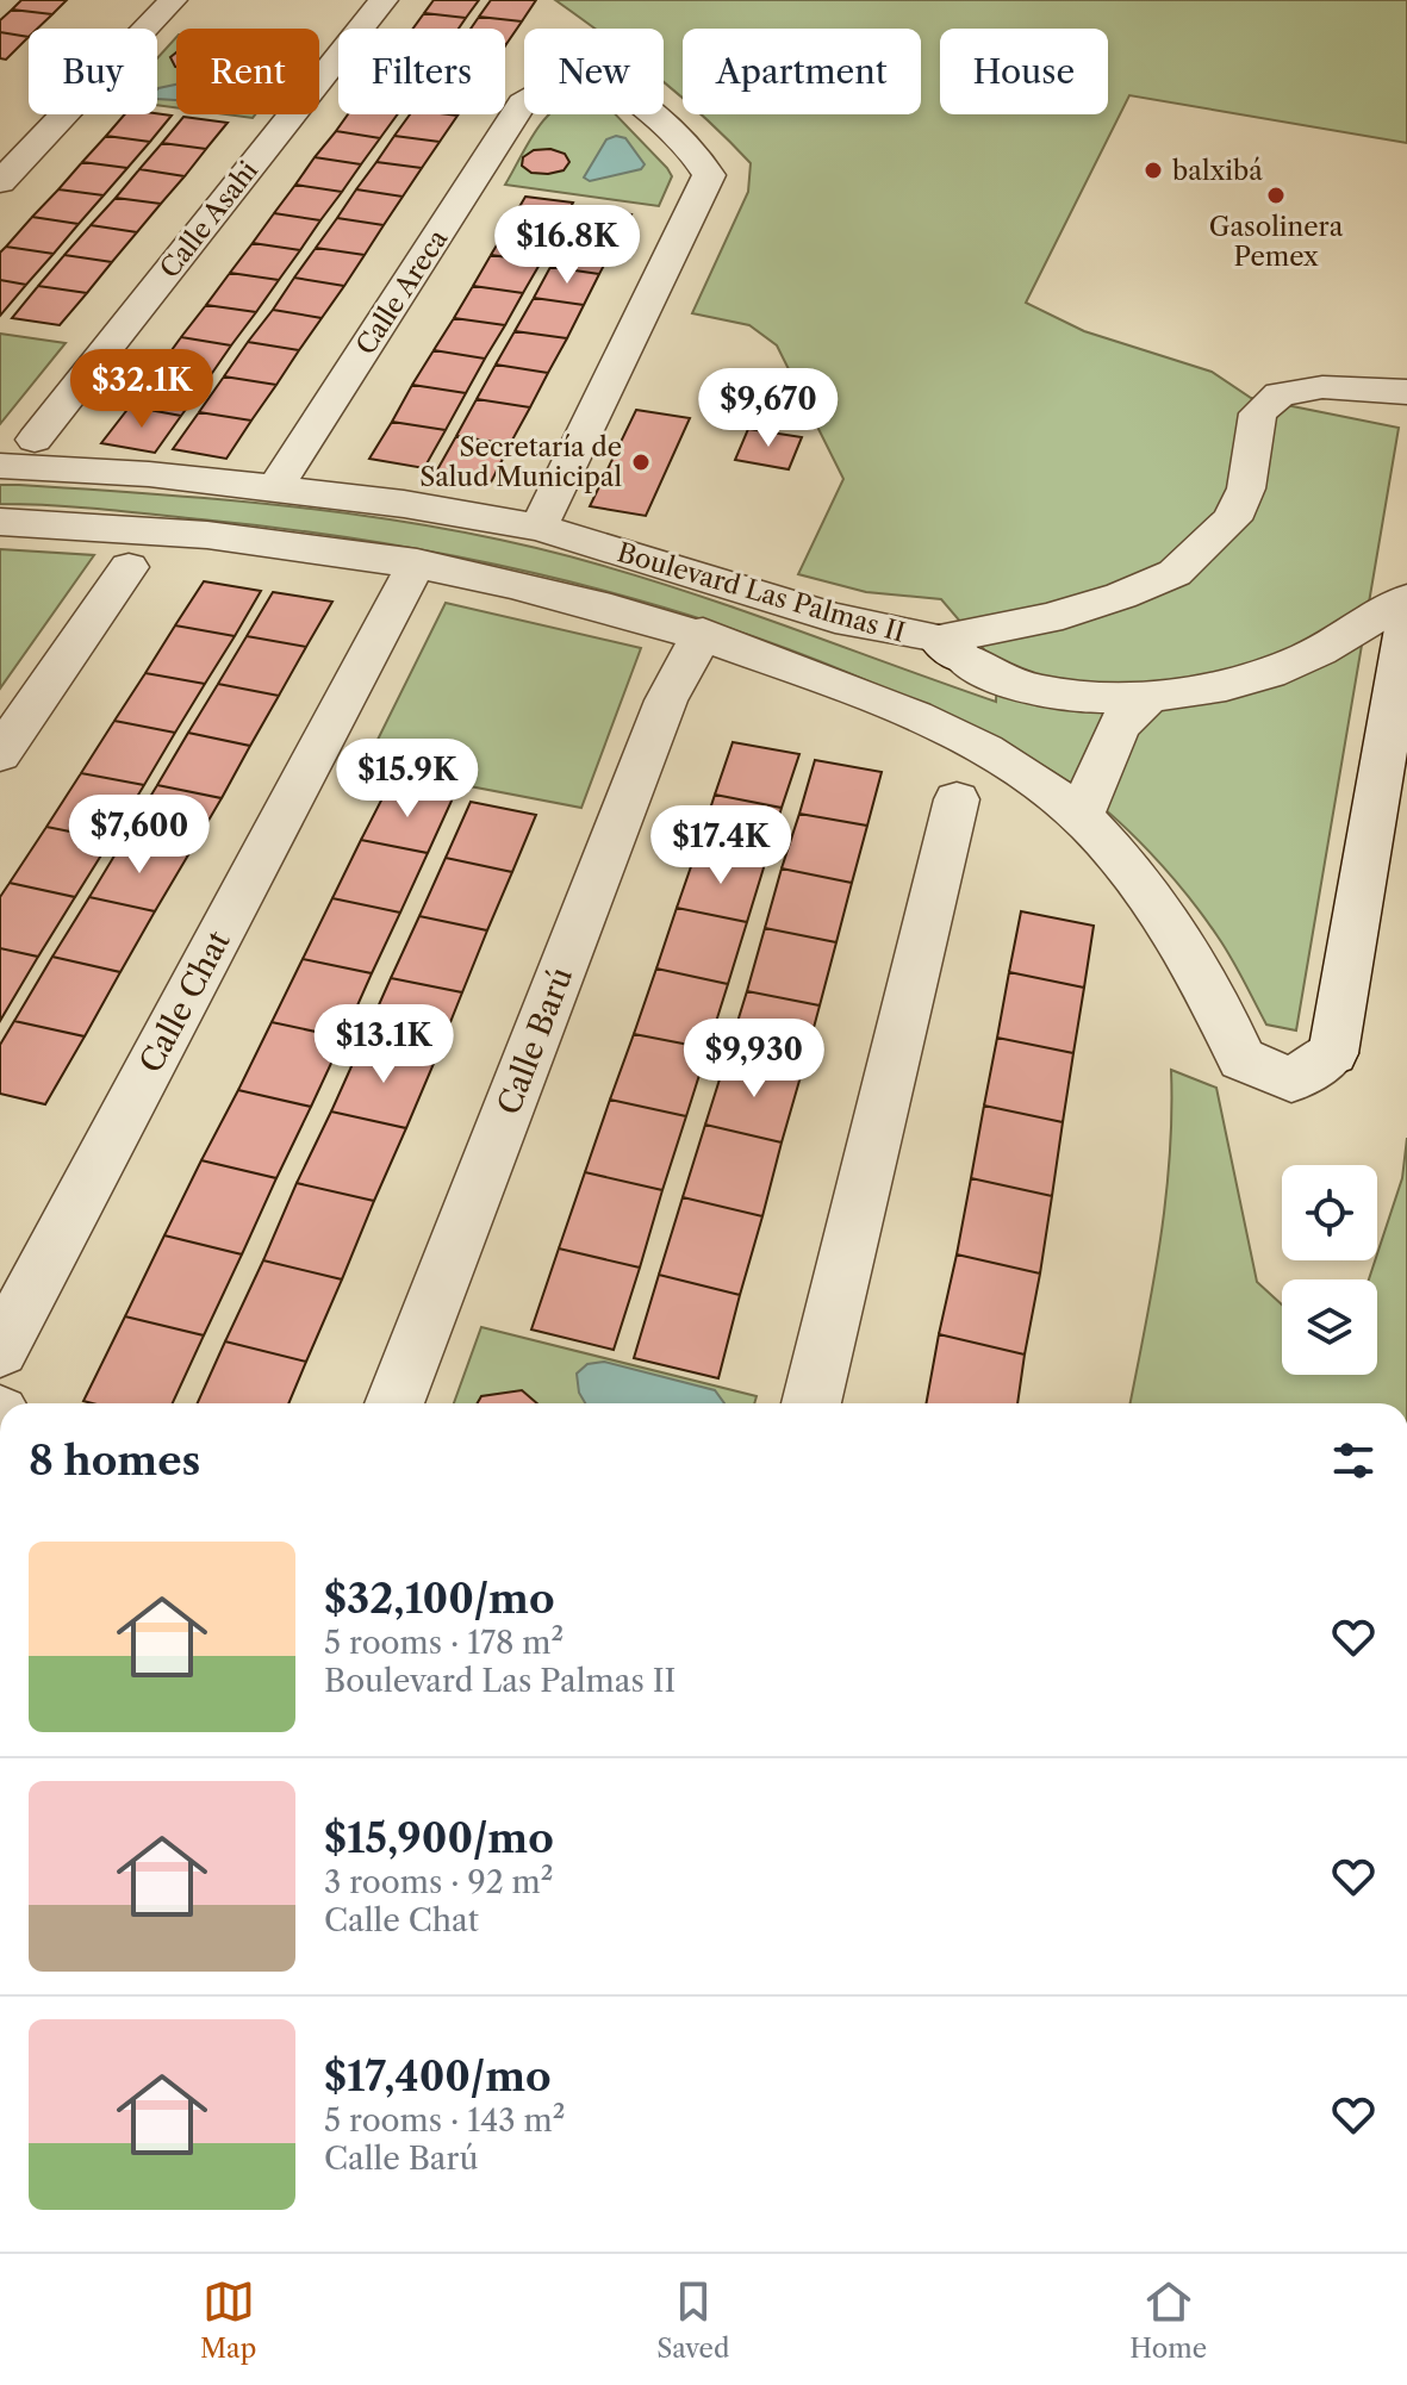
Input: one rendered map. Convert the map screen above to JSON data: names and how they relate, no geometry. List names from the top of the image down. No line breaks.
{"streets":{"street":["Calle Asahi","Calle Areca","Boulevard Las Palmas II","Calle Chat","Calle Barú"]},"crossings":[["Calle Areca","Boulevard Las Palmas II"],["Boulevard Las Palmas II","Calle Chat"],["Boulevard Las Palmas II","Calle Barú"]],"places":["balxibá","Gasolinera Pemex","Secretaría de Salud Municipal"],"page":{"chip":["Buy","Rent","Filters","New","Apartment","House"],"price":["$16.8K","$32.1K","$9,670","$15.9K","$7,600","$17.4K","$13.1K","$9,930"],"heading":"8 homes","list":[{"name":"$32,100/mo","note":"5 rooms · 178 m² · Boulevard Las Palmas II"},{"name":"$15,900/mo","note":"3 rooms · 92 m² · Calle Chat"},{"name":"$17,400/mo","note":"5 rooms · 143 m² · Calle Barú"}],"tabs":["Map","Saved","Home"]}}
